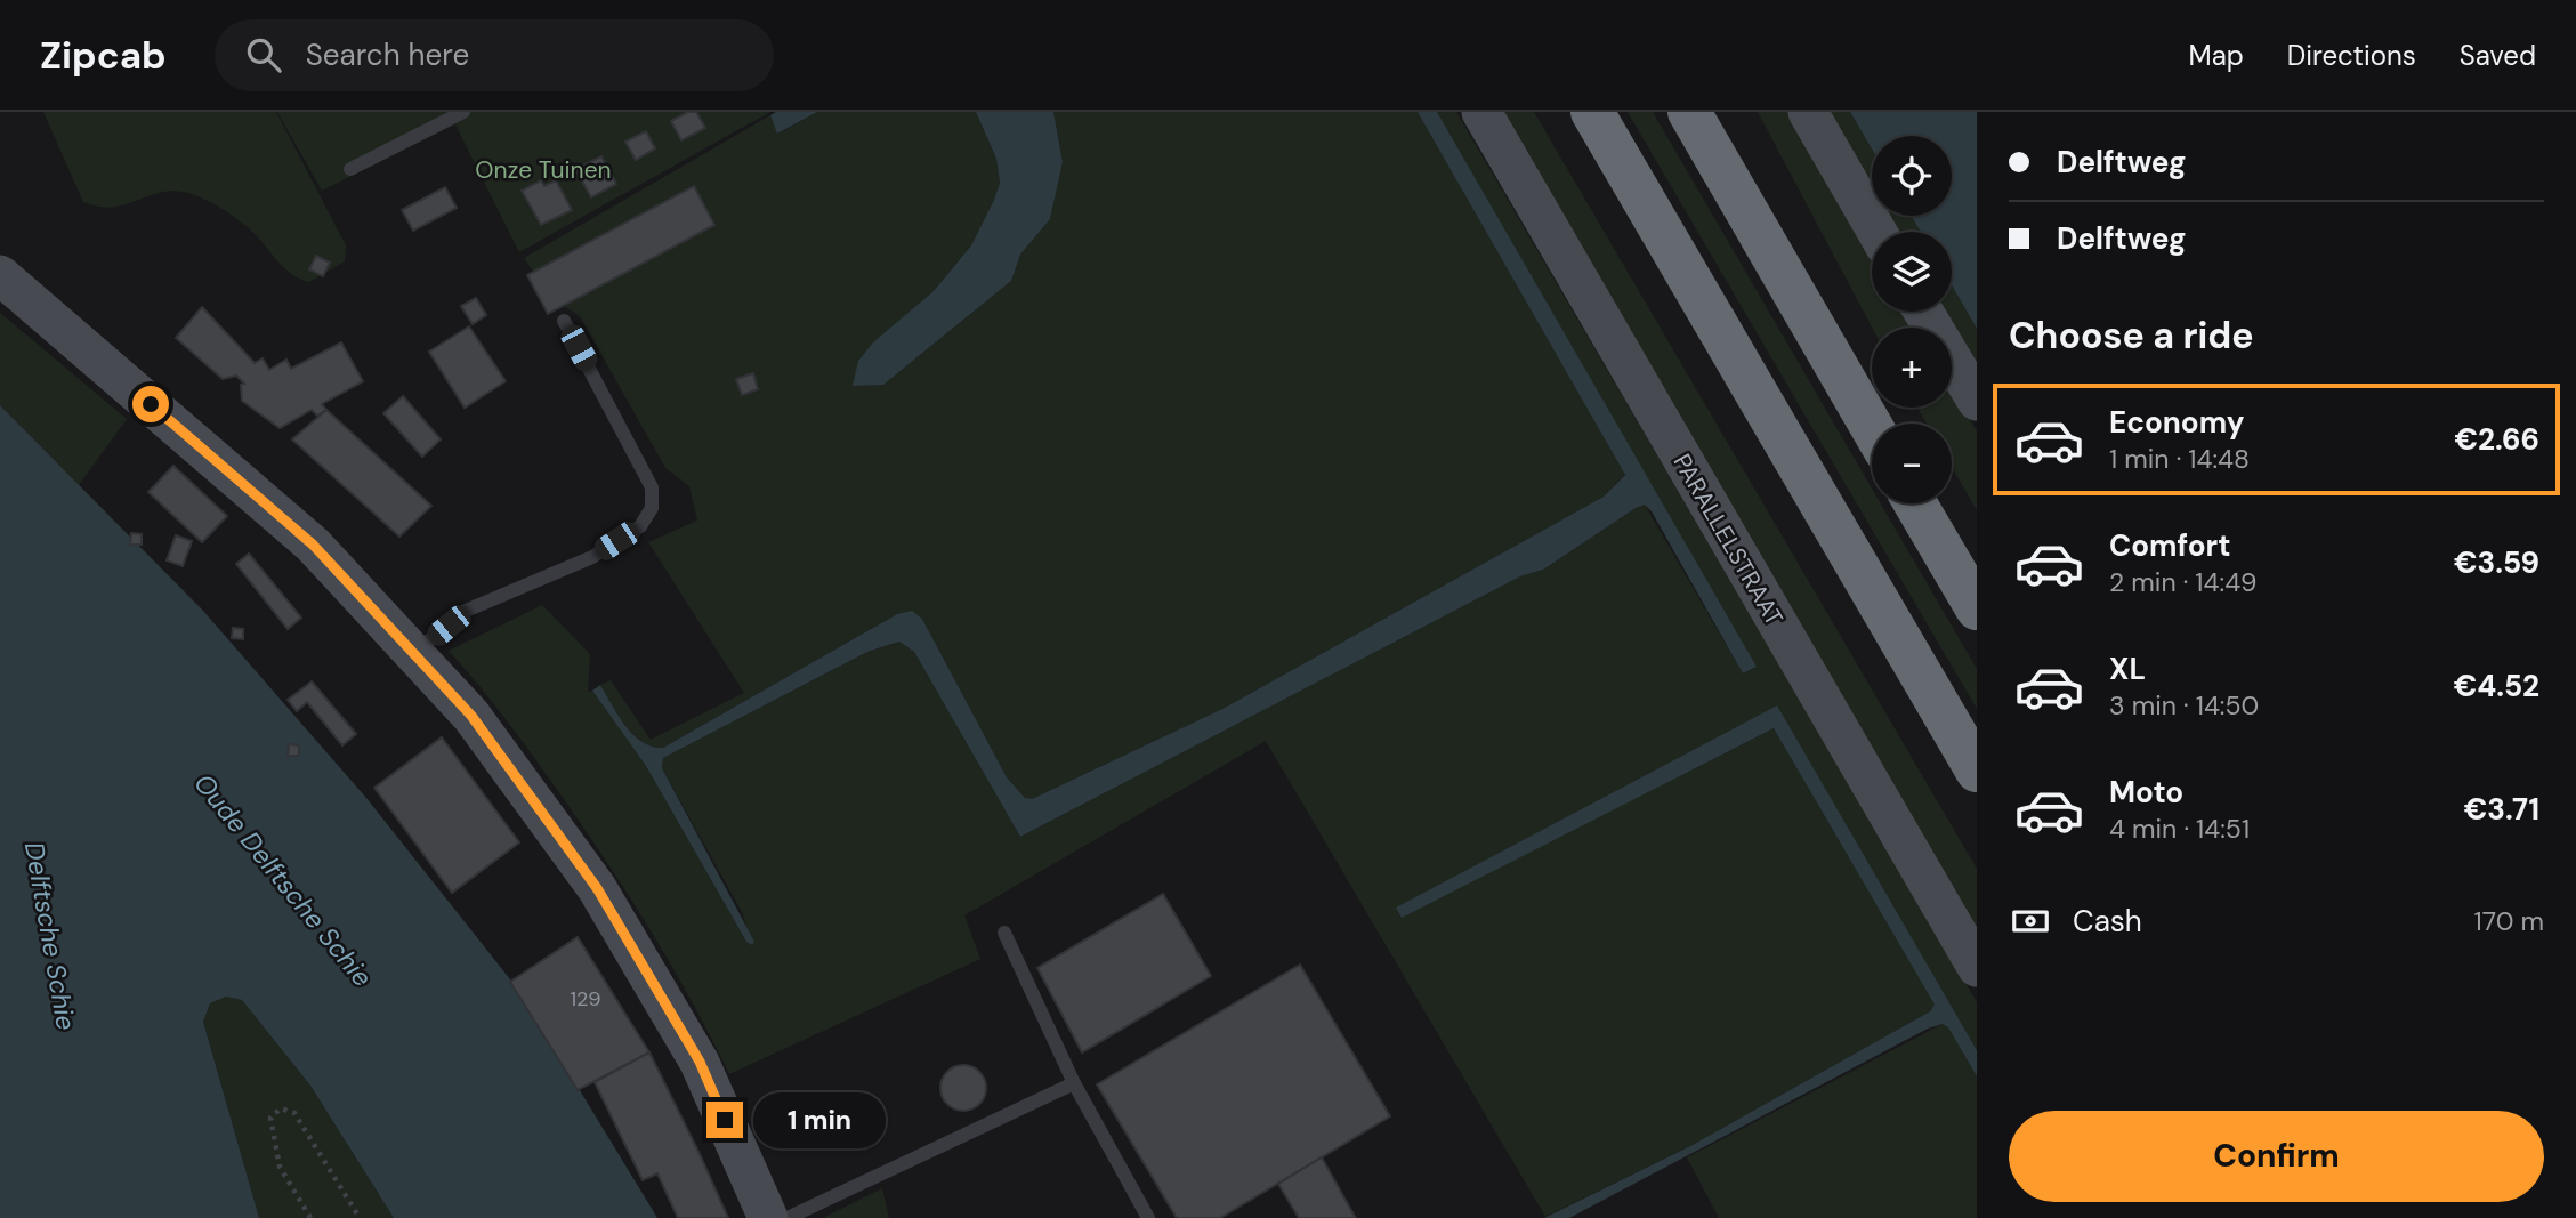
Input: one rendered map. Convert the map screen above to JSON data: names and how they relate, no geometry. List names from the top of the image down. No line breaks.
{"streets":{"street":["PARALLELSTRAAT"]},"water":["Oude Delftsche Schie","Delftsche Schie"],"parks":["Onze Tuinen"],"house_numbers":["129"],"page":{"header":"Zipcab","search":"Search here","nav":["Map","Directions","Saved"],"banner":["Delftweg","Delftweg"],"map_buttons":["+","−"],"heading":"Choose a ride","list":[{"name":"Economy","note":"1 min · 14:48","value":"€2.66"},{"name":"Comfort","note":"2 min · 14:49","value":"€3.59"},{"name":"XL","note":"3 min · 14:50","value":"€4.52"},{"name":"Moto","note":"4 min · 14:51","value":"€3.71"}],"pay":["Cash","170 m"],"bubble":"1 min","buttons":"Confirm"}}
